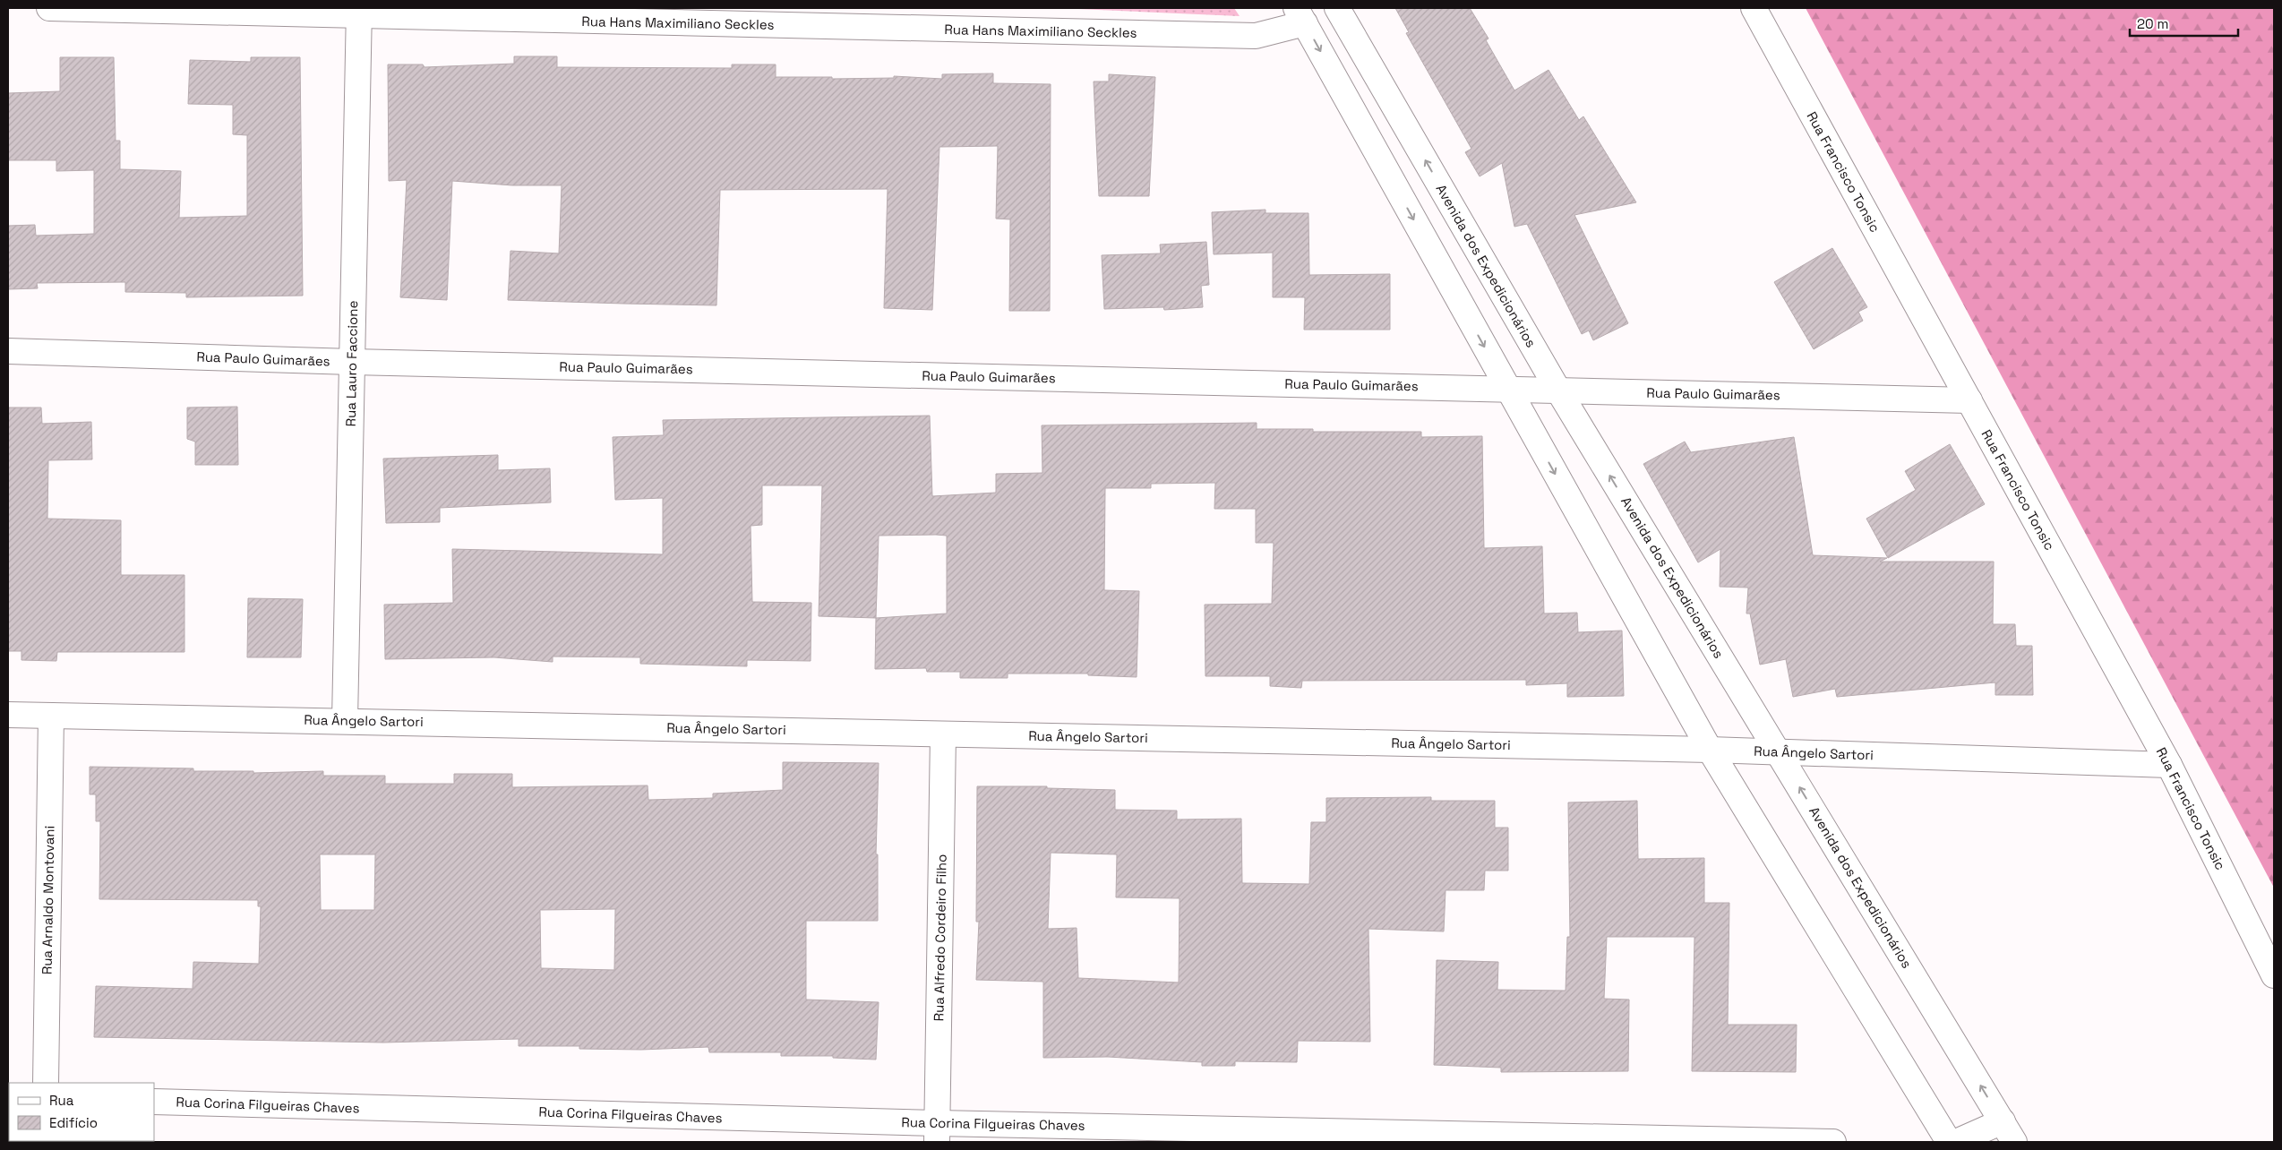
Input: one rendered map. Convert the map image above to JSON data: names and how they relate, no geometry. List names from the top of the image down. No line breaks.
{"streets":{"street":["Rua Hans Maximiliano Seckles","Rua Francisco Tonsic","Avenida dos Expedicionários","Rua Paulo Guimarães","Rua Lauro Faccione","Rua Ângelo Sartori","Rua Arnaldo Montovani","Rua Alfredo Cordeiro Filho","Rua Corina Filgueiras Chaves"]},"crossings":[["Rua Hans Maximiliano Seckles","Rua Lauro Faccione"],["Rua Francisco Tonsic","Rua Paulo Guimarães"],["Rua Francisco Tonsic","Rua Ângelo Sartori"],["Avenida dos Expedicionários","Rua Paulo Guimarães"],["Avenida dos Expedicionários","Rua Ângelo Sartori"],["Rua Paulo Guimarães","Rua Lauro Faccione"],["Rua Lauro Faccione","Rua Ângelo Sartori"],["Rua Ângelo Sartori","Rua Arnaldo Montovani"],["Rua Ângelo Sartori","Rua Alfredo Cordeiro Filho"],["Rua Alfredo Cordeiro Filho","Rua Corina Filgueiras Chaves"]],"legend":["Rua","Edifício"],"scale_bar":"20 m"}
